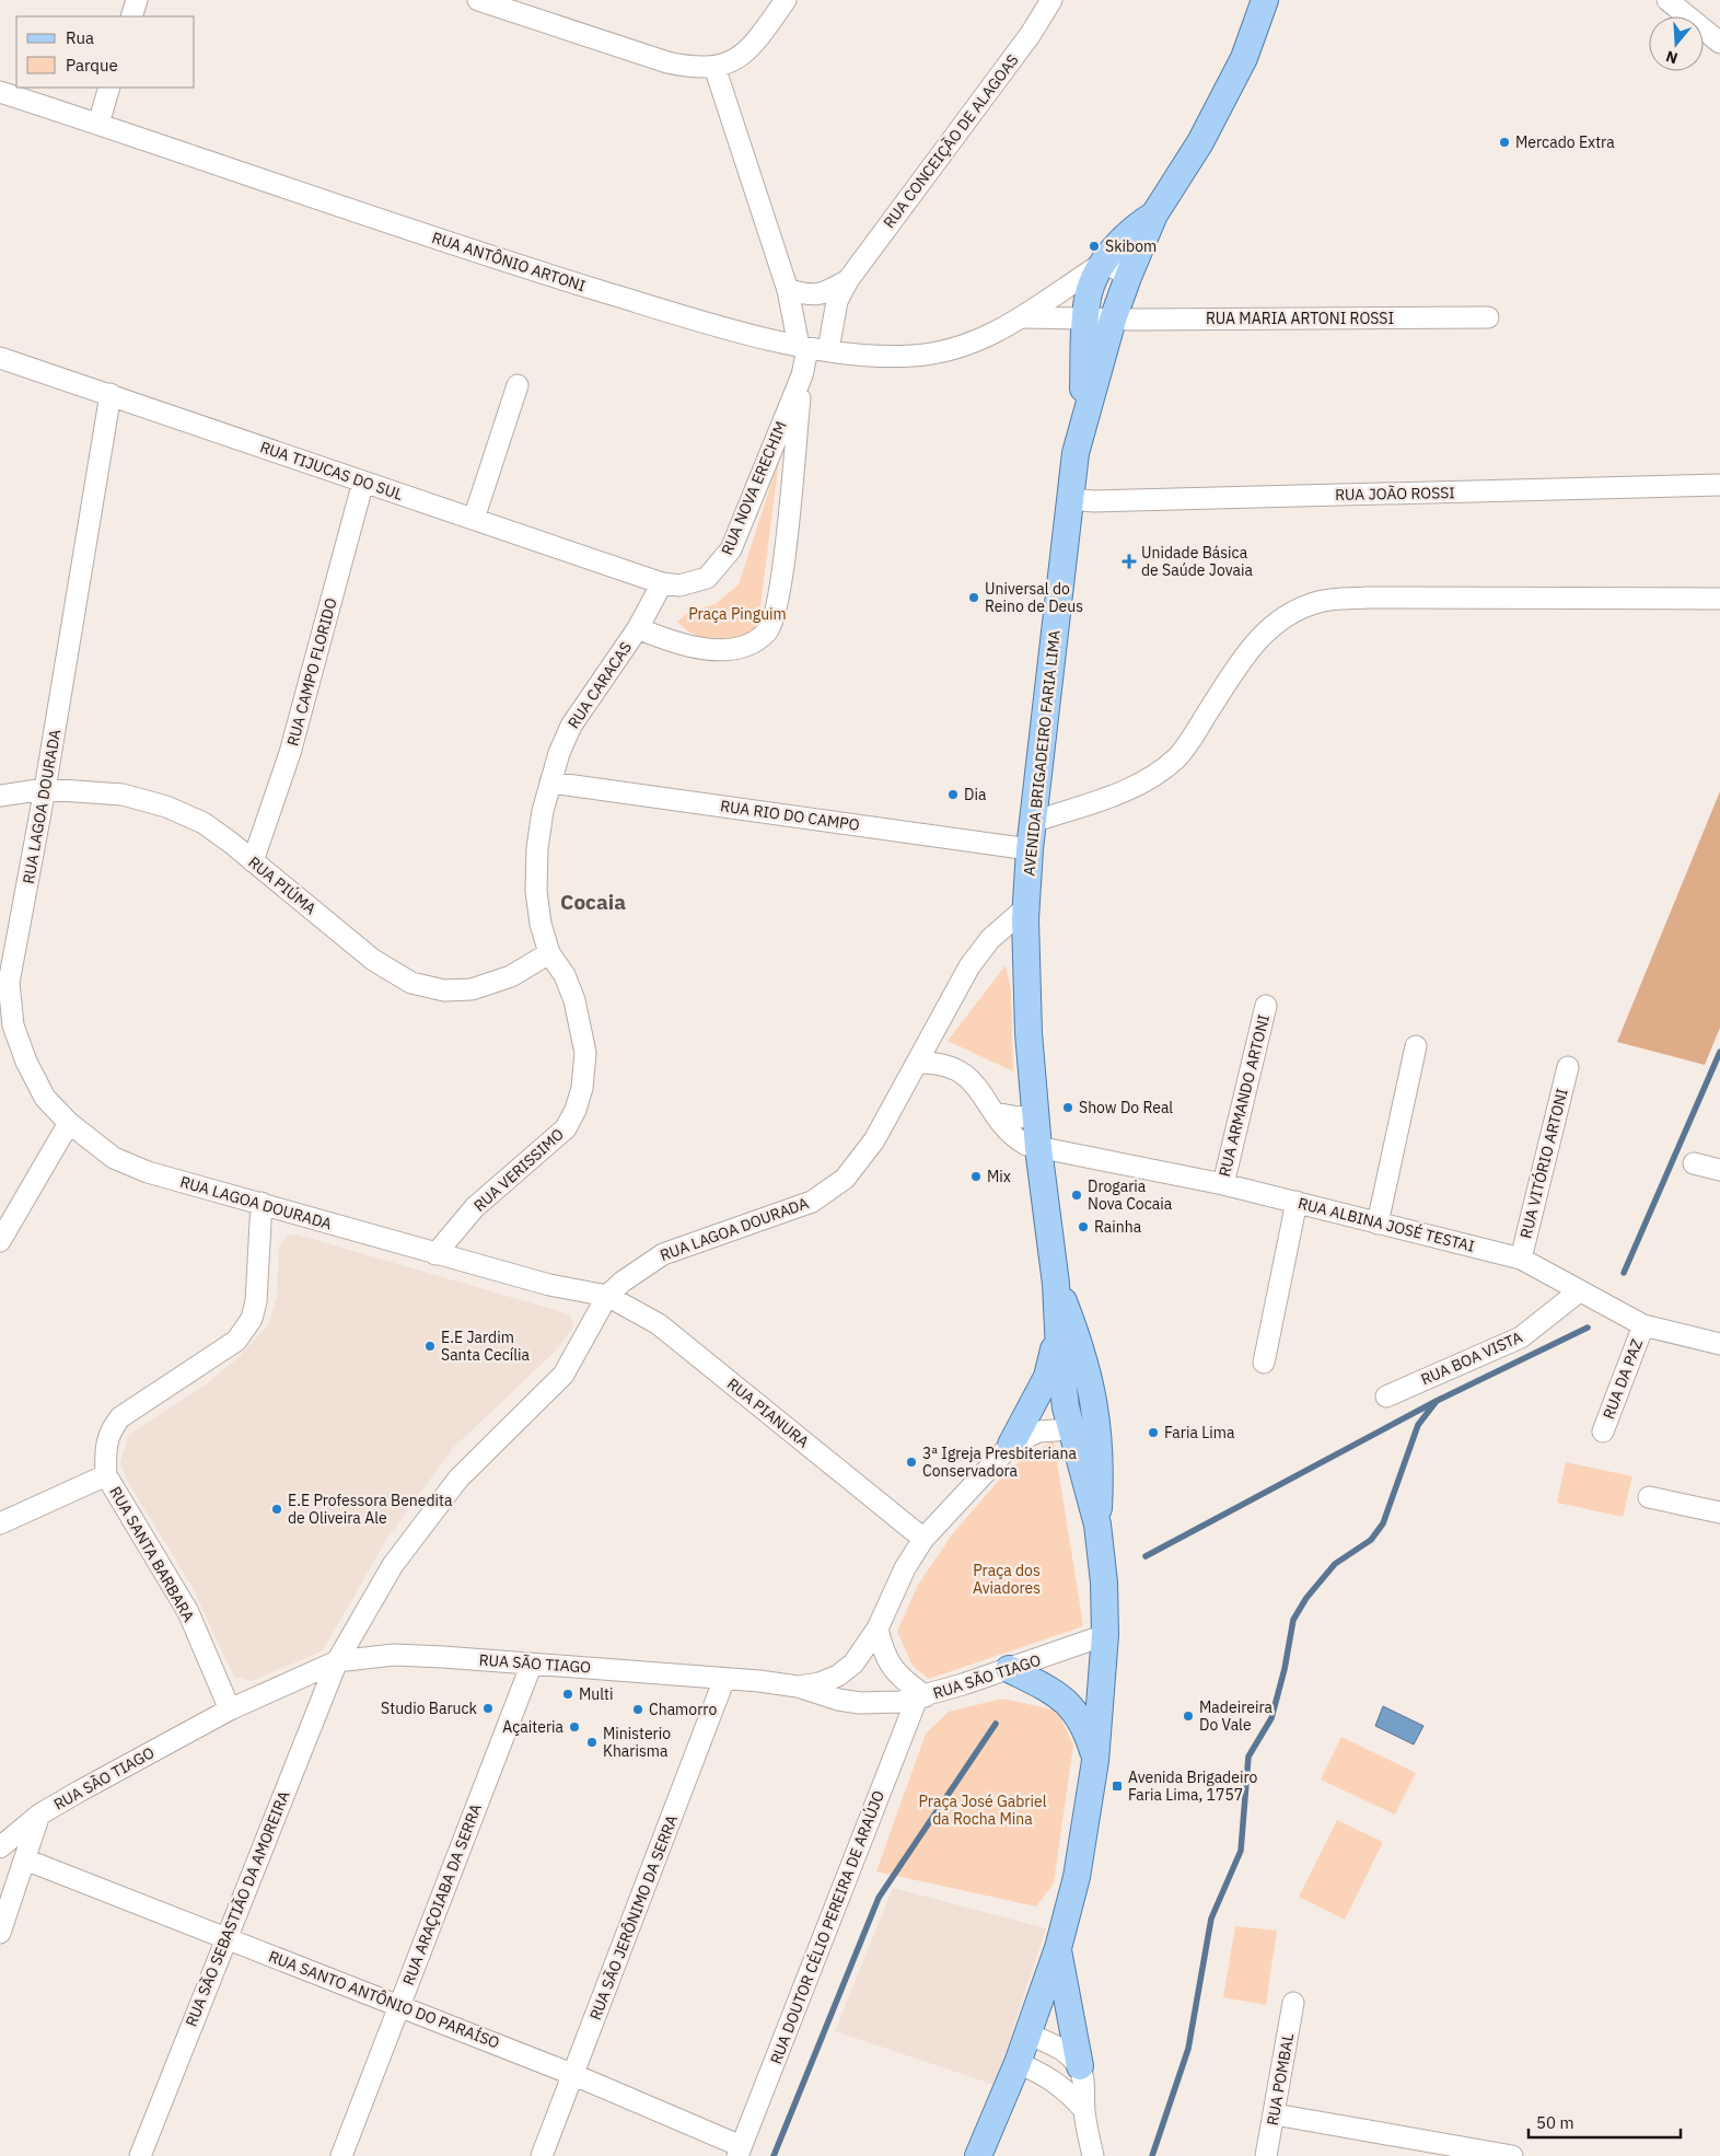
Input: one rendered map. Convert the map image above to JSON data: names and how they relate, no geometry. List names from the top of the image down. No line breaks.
{"streets":{"main road":["AVENIDA BRIGADEIRO FARIA LIMA"],"street":["RUA CONCEIÇÃO DE ALAGOAS","RUA ANTÔNIO ARTONI","RUA MARIA ARTONI ROSSI","RUA TIJUCAS DO SUL","RUA NOVA ERECHIM","RUA JOÃO ROSSI","RUA CAMPO FLORIDO","RUA CARACAS","RUA LAGOA DOURADA","RUA RIO DO CAMPO","RUA PIÚMA","RUA ARMANDO ARTONI","RUA VITÓRIO ARTONI","RUA VERISSIMO","RUA ALBINA JOSÉ TESTAI","RUA BOA VISTA","RUA DA PAZ","RUA PIANURA","RUA SANTA BARBARA","RUA SÃO TIAGO","RUA ARAÇOIABA DA SERRA","RUA SÃO SEBASTIÃO DA AMOREIRA","RUA SÃO JERÔNIMO DA SERRA","RUA DOUTOR CÉLIO PEREIRA DE ARAÚJO","RUA SANTO ANTÔNIO DO PARAÍSO","RUA POMBAL"]},"crossings":[["RUA CONCEIÇÃO DE ALAGOAS","RUA ANTÔNIO ARTONI"],["RUA CONCEIÇÃO DE ALAGOAS","RUA NOVA ERECHIM"],["RUA ANTÔNIO ARTONI","RUA MARIA ARTONI ROSSI"],["RUA ANTÔNIO ARTONI","RUA NOVA ERECHIM"],["RUA ANTÔNIO ARTONI","AVENIDA BRIGADEIRO FARIA LIMA"],["RUA MARIA ARTONI ROSSI","AVENIDA BRIGADEIRO FARIA LIMA"],["RUA TIJUCAS DO SUL","RUA NOVA ERECHIM"],["RUA TIJUCAS DO SUL","RUA CAMPO FLORIDO"],["RUA TIJUCAS DO SUL","RUA CARACAS"],["RUA TIJUCAS DO SUL","RUA LAGOA DOURADA"],["RUA NOVA ERECHIM","RUA CARACAS"],["RUA JOÃO ROSSI","AVENIDA BRIGADEIRO FARIA LIMA"],["RUA CAMPO FLORIDO","RUA PIÚMA"],["RUA CARACAS","RUA RIO DO CAMPO"],["RUA CARACAS","RUA PIÚMA"],["RUA CARACAS","RUA VERISSIMO"],["AVENIDA BRIGADEIRO FARIA LIMA","RUA LAGOA DOURADA"],["AVENIDA BRIGADEIRO FARIA LIMA","RUA RIO DO CAMPO"],["AVENIDA BRIGADEIRO FARIA LIMA","RUA ALBINA JOSÉ TESTAI"],["AVENIDA BRIGADEIRO FARIA LIMA","RUA SÃO TIAGO"],["RUA LAGOA DOURADA","RUA PIÚMA"],["RUA LAGOA DOURADA","RUA VERISSIMO"],["RUA LAGOA DOURADA","RUA PIANURA"],["RUA LAGOA DOURADA","RUA SANTA BARBARA"],["RUA LAGOA DOURADA","RUA SÃO SEBASTIÃO DA AMOREIRA"],["RUA PIÚMA","RUA VERISSIMO"],["RUA ARMANDO ARTONI","RUA ALBINA JOSÉ TESTAI"],["RUA VITÓRIO ARTONI","RUA ALBINA JOSÉ TESTAI"],["RUA ALBINA JOSÉ TESTAI","RUA BOA VISTA"],["RUA ALBINA JOSÉ TESTAI","RUA DA PAZ"],["RUA PIANURA","RUA SÃO SEBASTIÃO DA AMOREIRA"],["RUA SANTA BARBARA","RUA SÃO TIAGO"],["RUA SÃO TIAGO","RUA ARAÇOIABA DA SERRA"],["RUA SÃO TIAGO","RUA SÃO SEBASTIÃO DA AMOREIRA"],["RUA SÃO TIAGO","RUA SÃO JERÔNIMO DA SERRA"],["RUA SÃO TIAGO","RUA DOUTOR CÉLIO PEREIRA DE ARAÚJO"],["RUA ARAÇOIABA DA SERRA","RUA SANTO ANTÔNIO DO PARAÍSO"],["RUA SÃO SEBASTIÃO DA AMOREIRA","RUA SANTO ANTÔNIO DO PARAÍSO"],["RUA SÃO JERÔNIMO DA SERRA","RUA SANTO ANTÔNIO DO PARAÍSO"],["RUA DOUTOR CÉLIO PEREIRA DE ARAÚJO","RUA SANTO ANTÔNIO DO PARAÍSO"]],"districts":["Cocaia"],"parks":["Praça Pinguim","Praça dos Aviadores","Praça José Gabriel da Rocha Mina"],"places":{"other":["Mercado Extra","Skibom","Universal do Reino de Deus","Dia","Show Do Real","Mix","Drogaria Nova Cocaia","Rainha","E.E Jardim Santa Cecília","Faria Lima","3ª Igreja Presbiteriana Conservadora","E.E Professora Benedita de Oliveira Ale","Multi","Studio Baruck","Chamorro","Madeireira Do Vale","Açaiteria","Ministerio Kharisma"],"health":["Unidade Básica de Saúde Jovaia"],"transit":["Avenida Brigadeiro Faria Lima, 1757"]},"legend":["Rua","Parque"],"scale_bar":"50 m","north":"bottom"}
